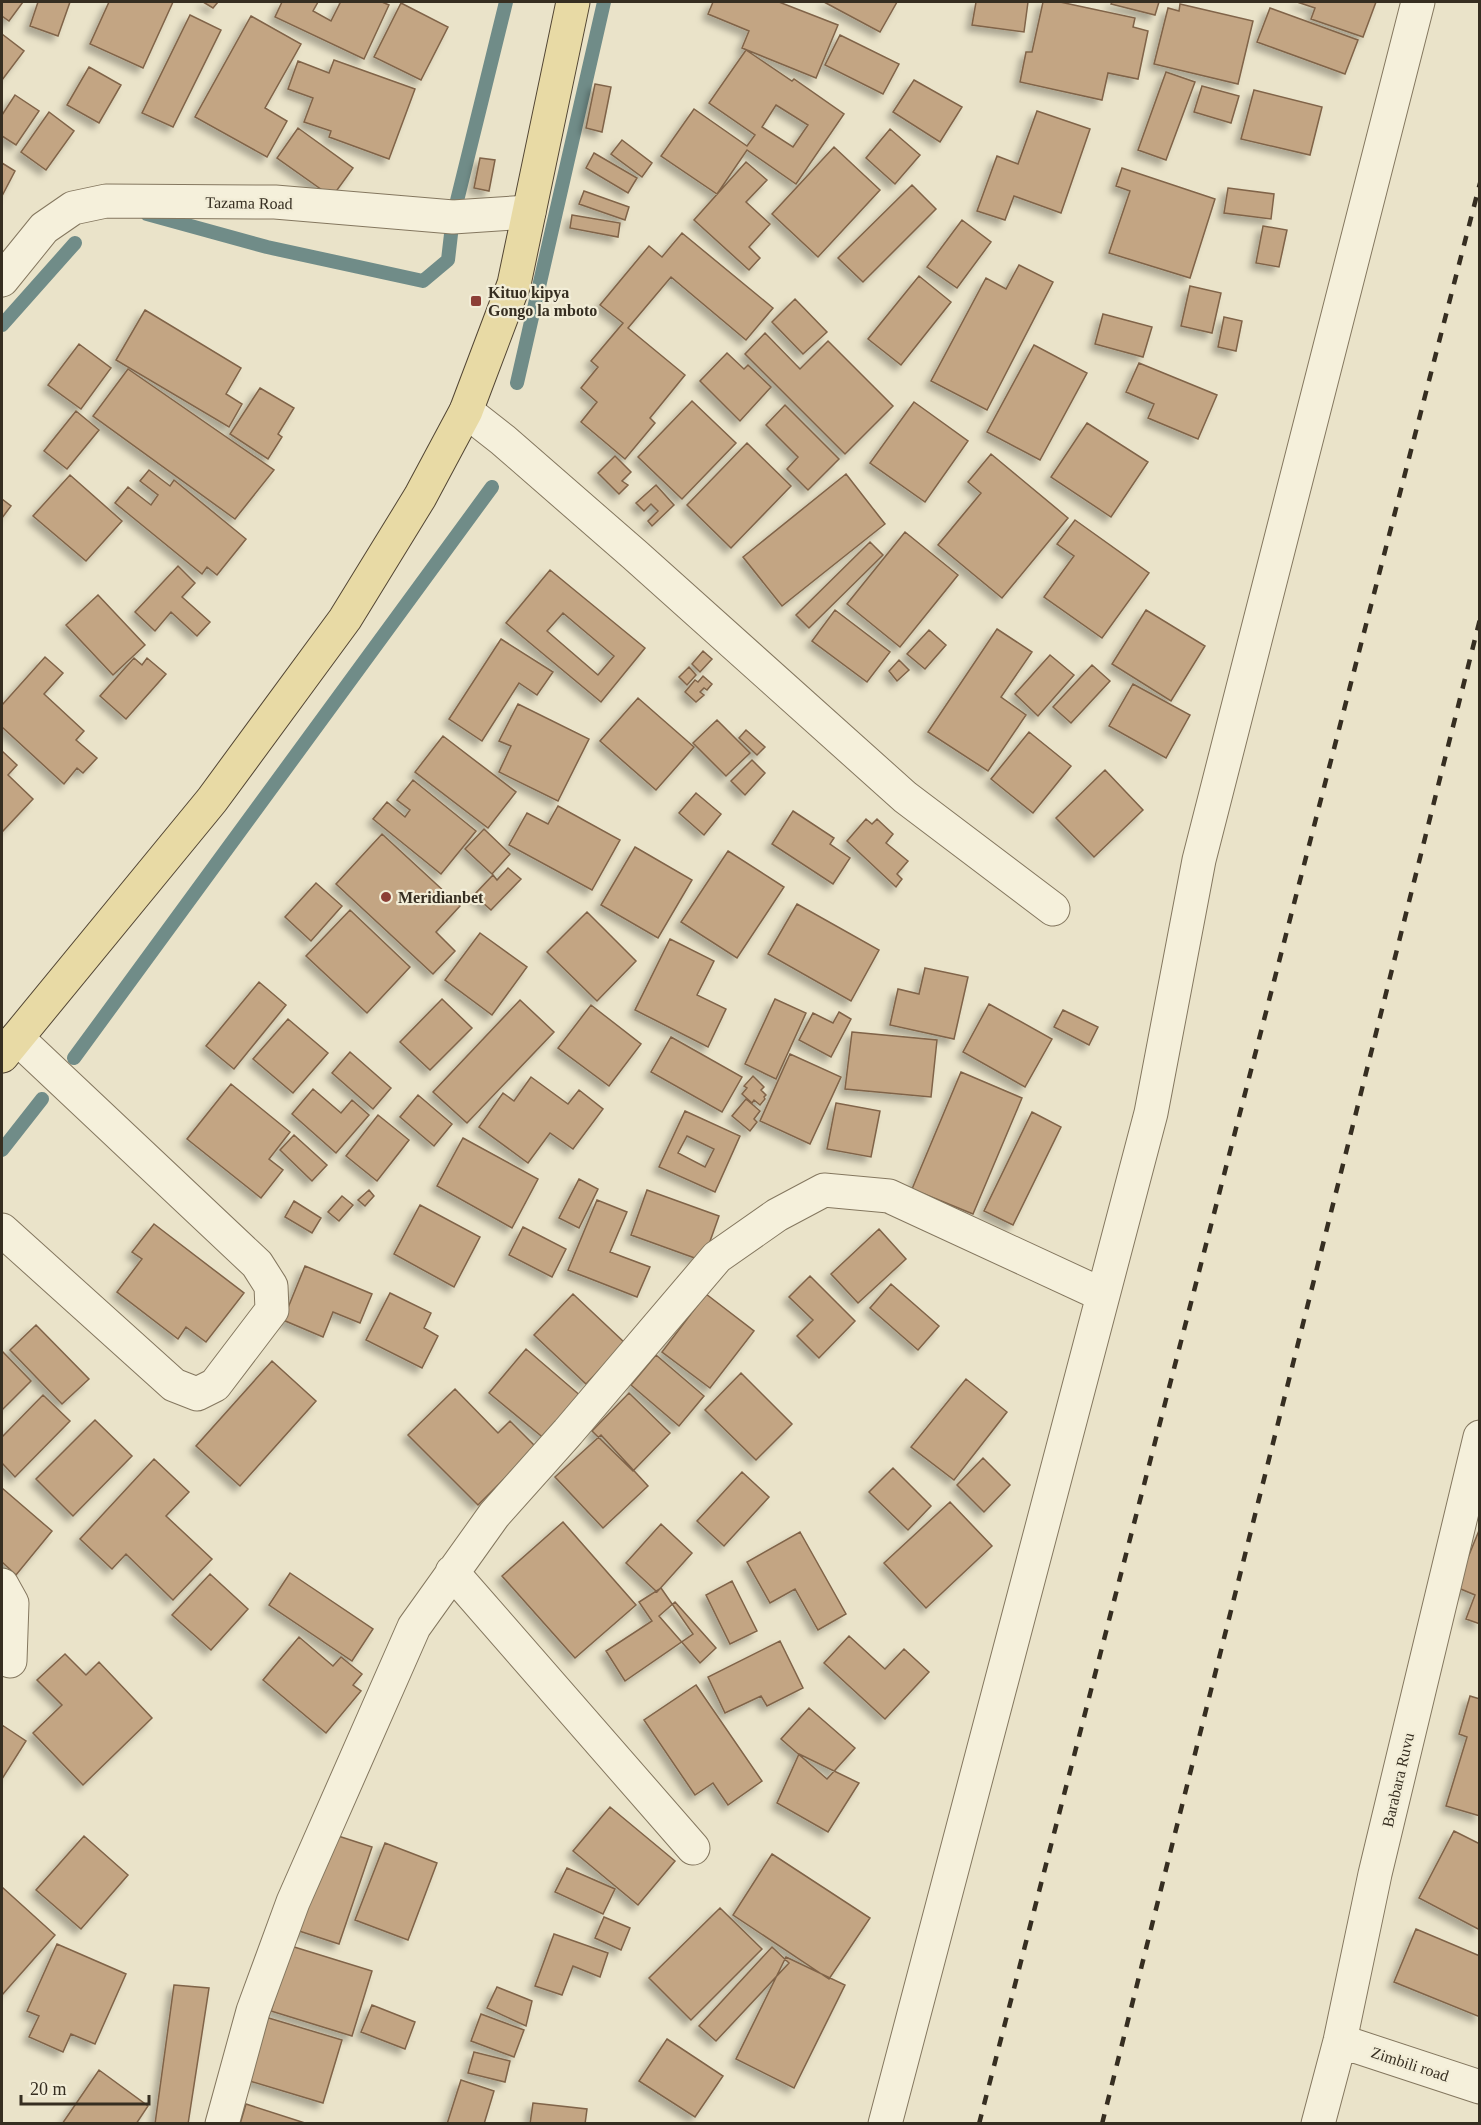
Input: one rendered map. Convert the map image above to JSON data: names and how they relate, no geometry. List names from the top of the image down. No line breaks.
{"streets":{"street":["Tazama Road","Barabara Ruvu","Zimbili road"]},"crossings":[["Barabara Ruvu","Zimbili road"]],"places":{"transit":["Kituo kipya Gongo la mboto"],"other":["Meridianbet"]},"scale_bar":"20 m"}
